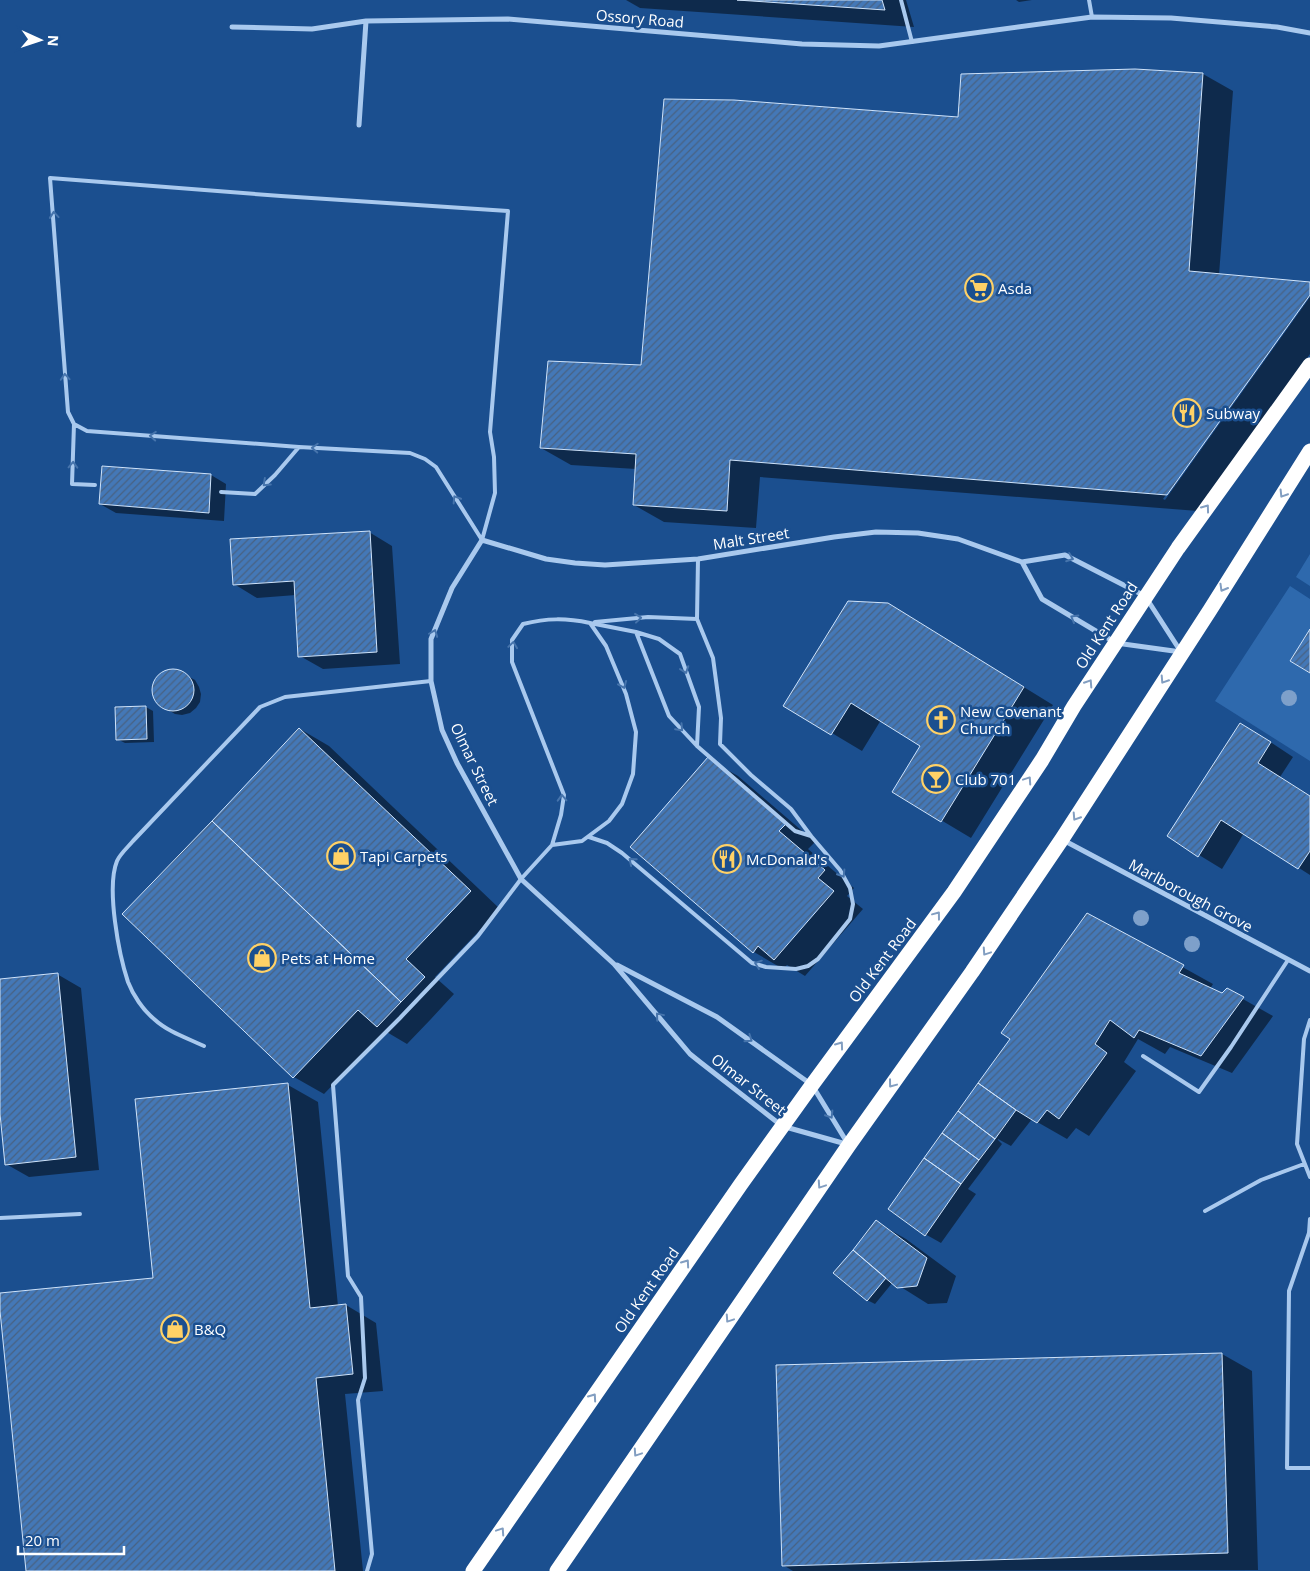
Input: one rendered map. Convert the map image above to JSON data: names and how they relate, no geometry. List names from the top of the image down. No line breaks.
{"streets":{"highway":["Old Kent Road"],"street":["Ossory Road","Malt Street","Olmar Street","Marlborough Grove"]},"crossings":[["Malt Street","Old Kent Road"],["Malt Street","Olmar Street"],["Old Kent Road","Olmar Street"]],"places":{"supermarket":["Asda"],"restaurant":["Subway","McDonald's"],"church":["New Covenant Church"],"bar":["Club 701"],"shop":["Tapi Carpets","Pets at Home","B&Q"]},"scale_bar":"20 m","north":"right"}
